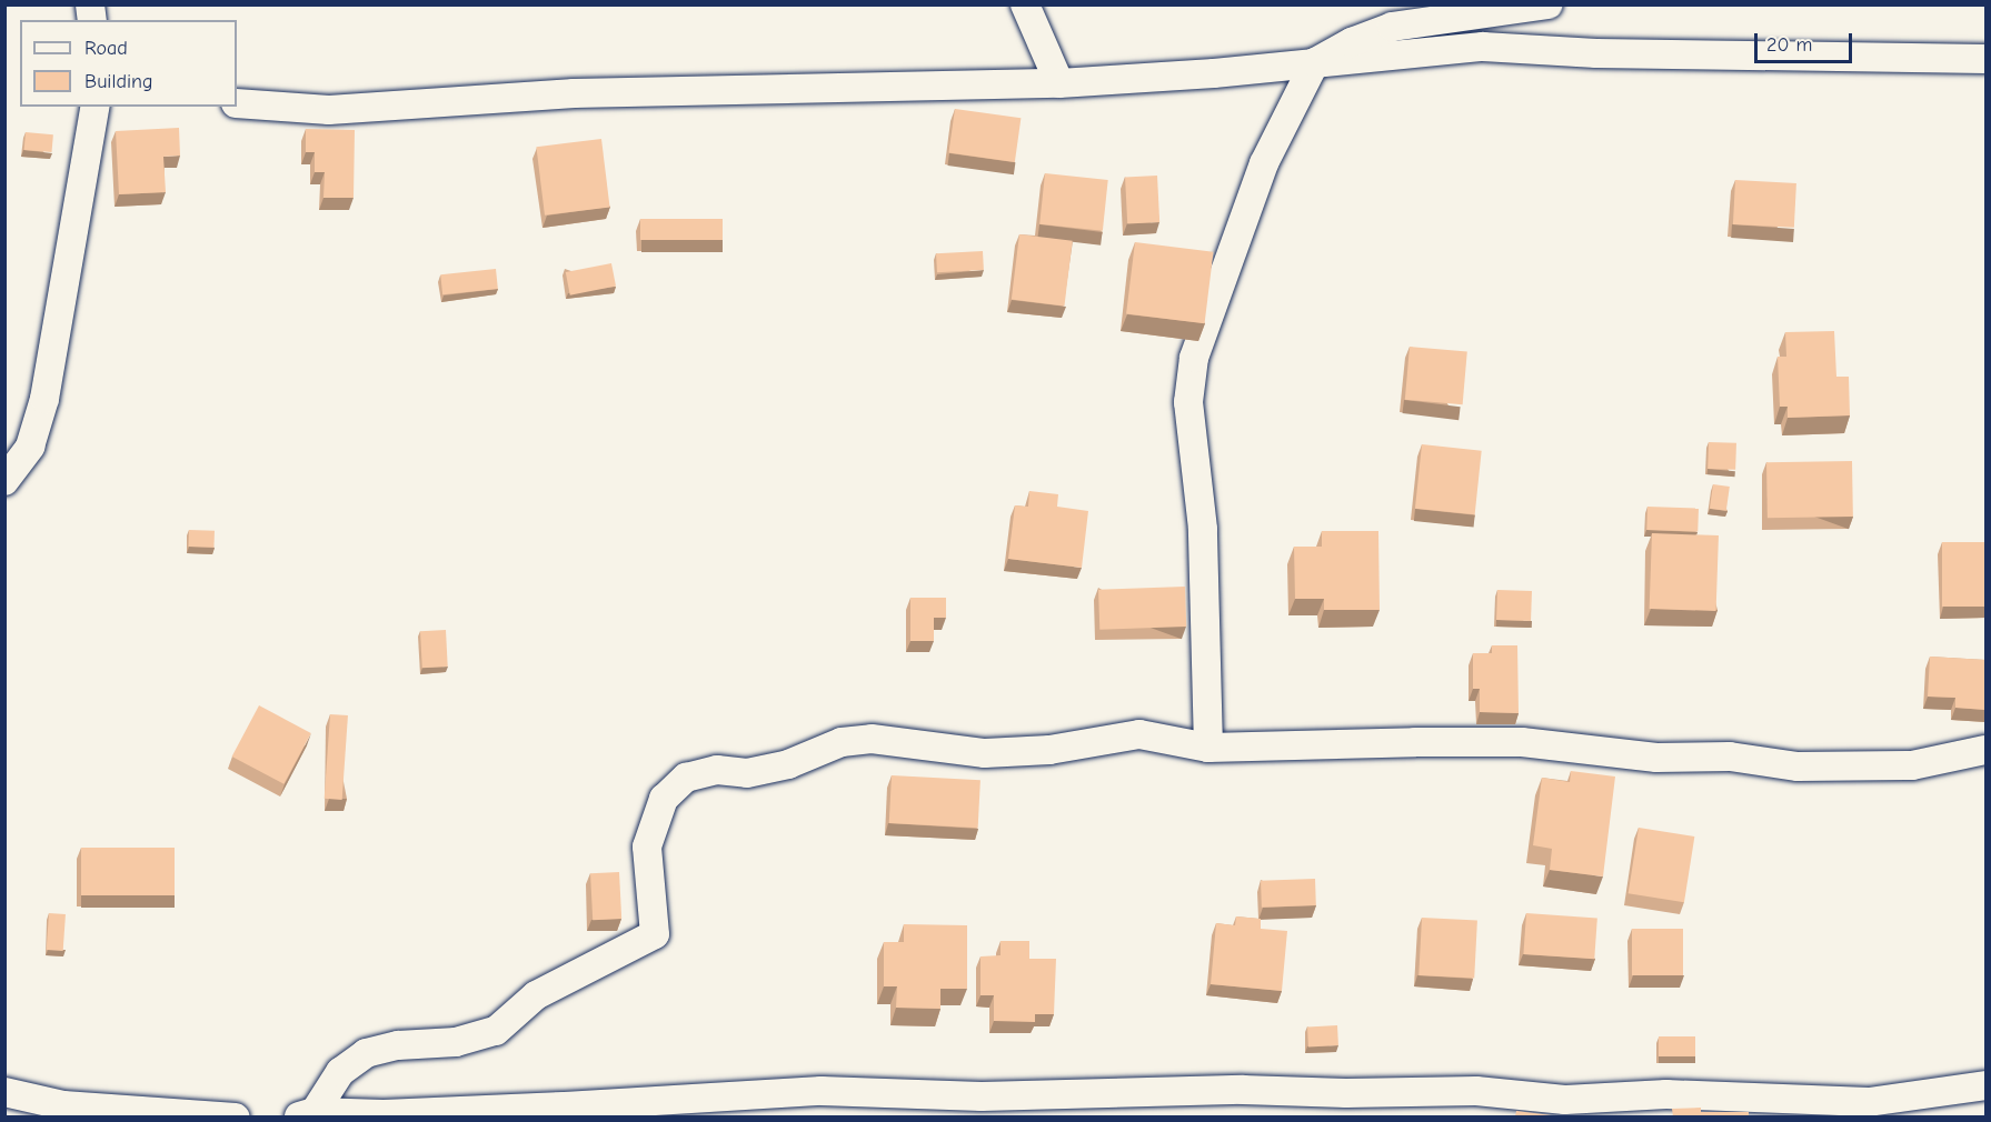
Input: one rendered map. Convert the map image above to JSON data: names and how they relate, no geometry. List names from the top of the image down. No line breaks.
{"legend":["Road","Building"],"scale_bar":"20 m"}
